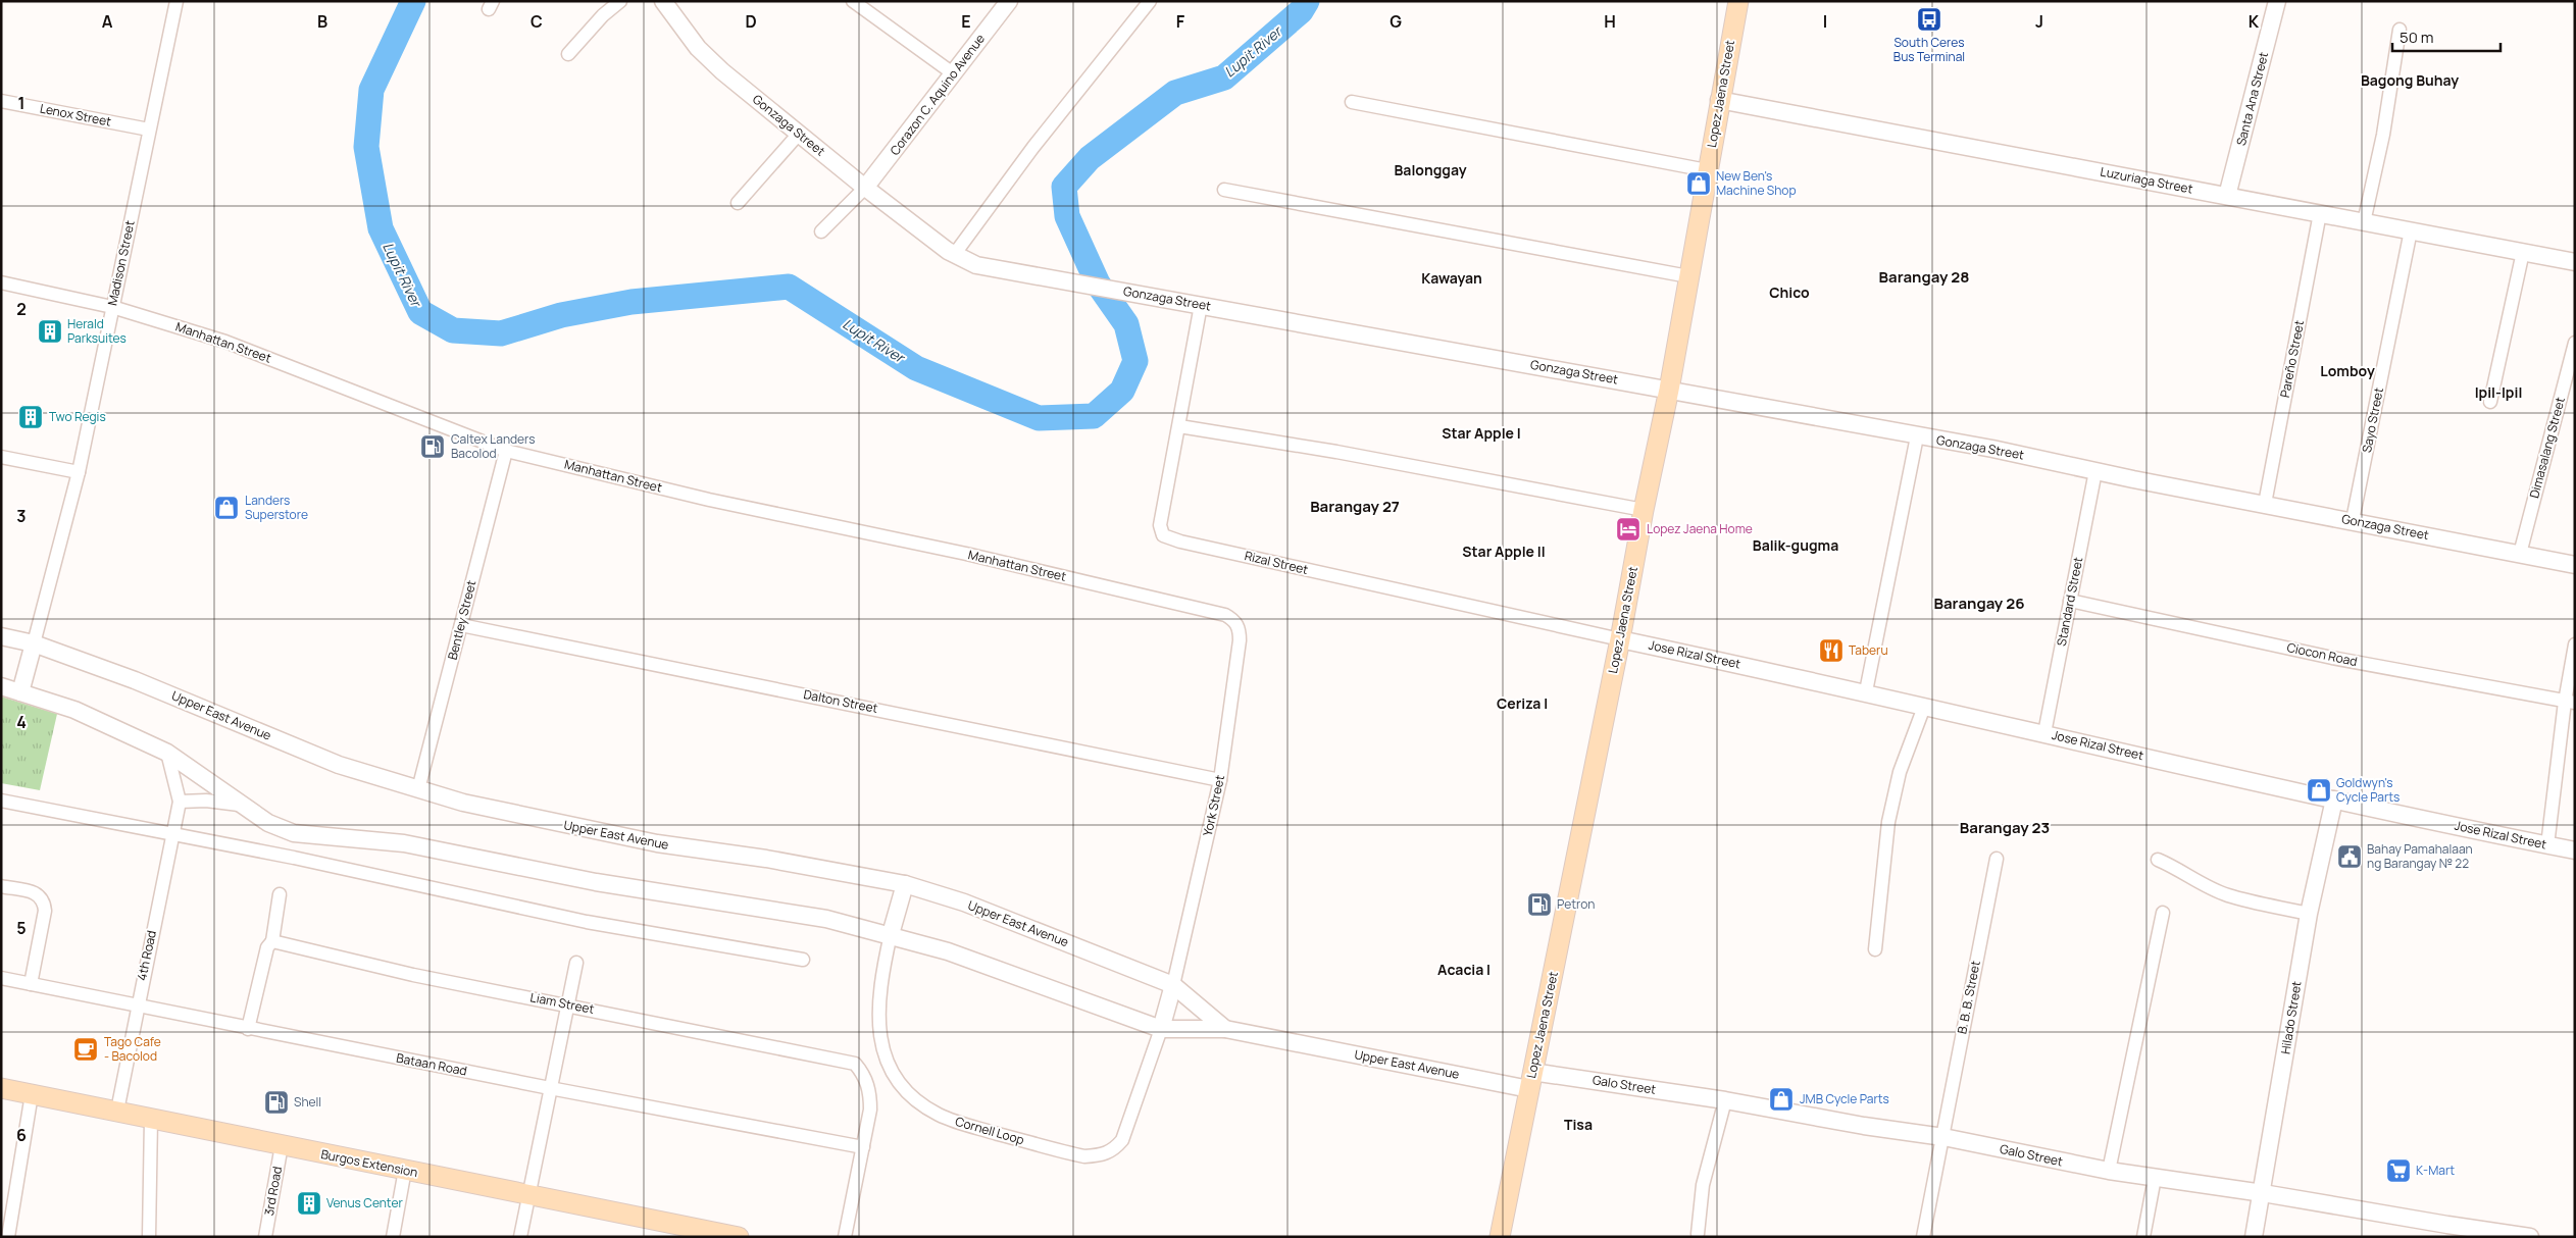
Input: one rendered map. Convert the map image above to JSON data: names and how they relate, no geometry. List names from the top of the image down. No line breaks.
{"streets":{"main road":["Lopez Jaena Street","Burgos Extension"],"street":["Corazon C. Aquino Avenue","Santa Ana Street","Lenox Street","Gonzaga Street","Luzuriaga Street","Madison Street","Manhattan Street","Pareño Street","Sayo Street","Dimasalang Street","Rizal Street","Standard Street","Bentley Street","Jose Rizal Street","Ciocon Road","Dalton Street","Upper East Avenue","York Street","4th Road","B. B. B. Street","Liam Street","Hilado Street","Bataan Road","Galo Street","Cornell Loop","3rd Road"]},"crossings":[["Lopez Jaena Street","Gonzaga Street"],["Lopez Jaena Street","Luzuriaga Street"],["Lopez Jaena Street","Rizal Street"],["Lopez Jaena Street","Jose Rizal Street"],["Lopez Jaena Street","Upper East Avenue"],["Lopez Jaena Street","Galo Street"],["Corazon C. Aquino Avenue","Gonzaga Street"],["Santa Ana Street","Luzuriaga Street"],["Lenox Street","Madison Street"],["Gonzaga Street","Pareño Street"],["Gonzaga Street","Sayo Street"],["Gonzaga Street","Dimasalang Street"],["Gonzaga Street","Rizal Street"],["Gonzaga Street","Standard Street"],["Luzuriaga Street","Pareño Street"],["Luzuriaga Street","Sayo Street"],["Madison Street","Manhattan Street"],["Madison Street","Upper East Avenue"],["Manhattan Street","Bentley Street"],["Manhattan Street","York Street"],["Rizal Street","Jose Rizal Street"],["Standard Street","Jose Rizal Street"],["Standard Street","Ciocon Road"],["Bentley Street","Dalton Street"],["Bentley Street","Upper East Avenue"],["Jose Rizal Street","Hilado Street"],["Dalton Street","York Street"],["Upper East Avenue","York Street"],["Upper East Avenue","4th Road"],["Upper East Avenue","Galo Street"],["Upper East Avenue","Cornell Loop"],["4th Road","Bataan Road"],["4th Road","Burgos Extension"],["B. B. B. Street","Galo Street"],["Liam Street","Bataan Road"],["Hilado Street","Galo Street"],["Burgos Extension","3rd Road"]],"districts":["Bagong Buhay","Balonggay","Barangay 28","Kawayan","Chico","Lomboy","Ipil-Ipil","Star Apple I","Barangay 27","Balik-gugma","Star Apple II","Barangay 26","Ceriza I","Barangay 23","Acacia I","Tisa"],"water":["Lupit River"],"places":{"bus stop":["South Ceres Bus Terminal"],"shop":["New Ben's Machine Shop","Landers Superstore","Goldwyn's Cycle Parts","JMB Cycle Parts"],"building":["Herald Parksuites","Two Regis","Venus Center"],"fuel station":["Caltex Landers Bacolod","Petron","Shell"],"hotel":["Lopez Jaena Home"],"restaurant":["Taberu"],"public building":["Bahay Pamahalaan ng Barangay № 22"],"cafe":["Tago Cafe - Bacolod"],"supermarket":["K-Mart"]},"scale_bar":"50 m","grid":{"columns":["A","B","C","D","E","F","G","H","I","J","K"],"rows":["1","2","3","4","5","6"]}}
